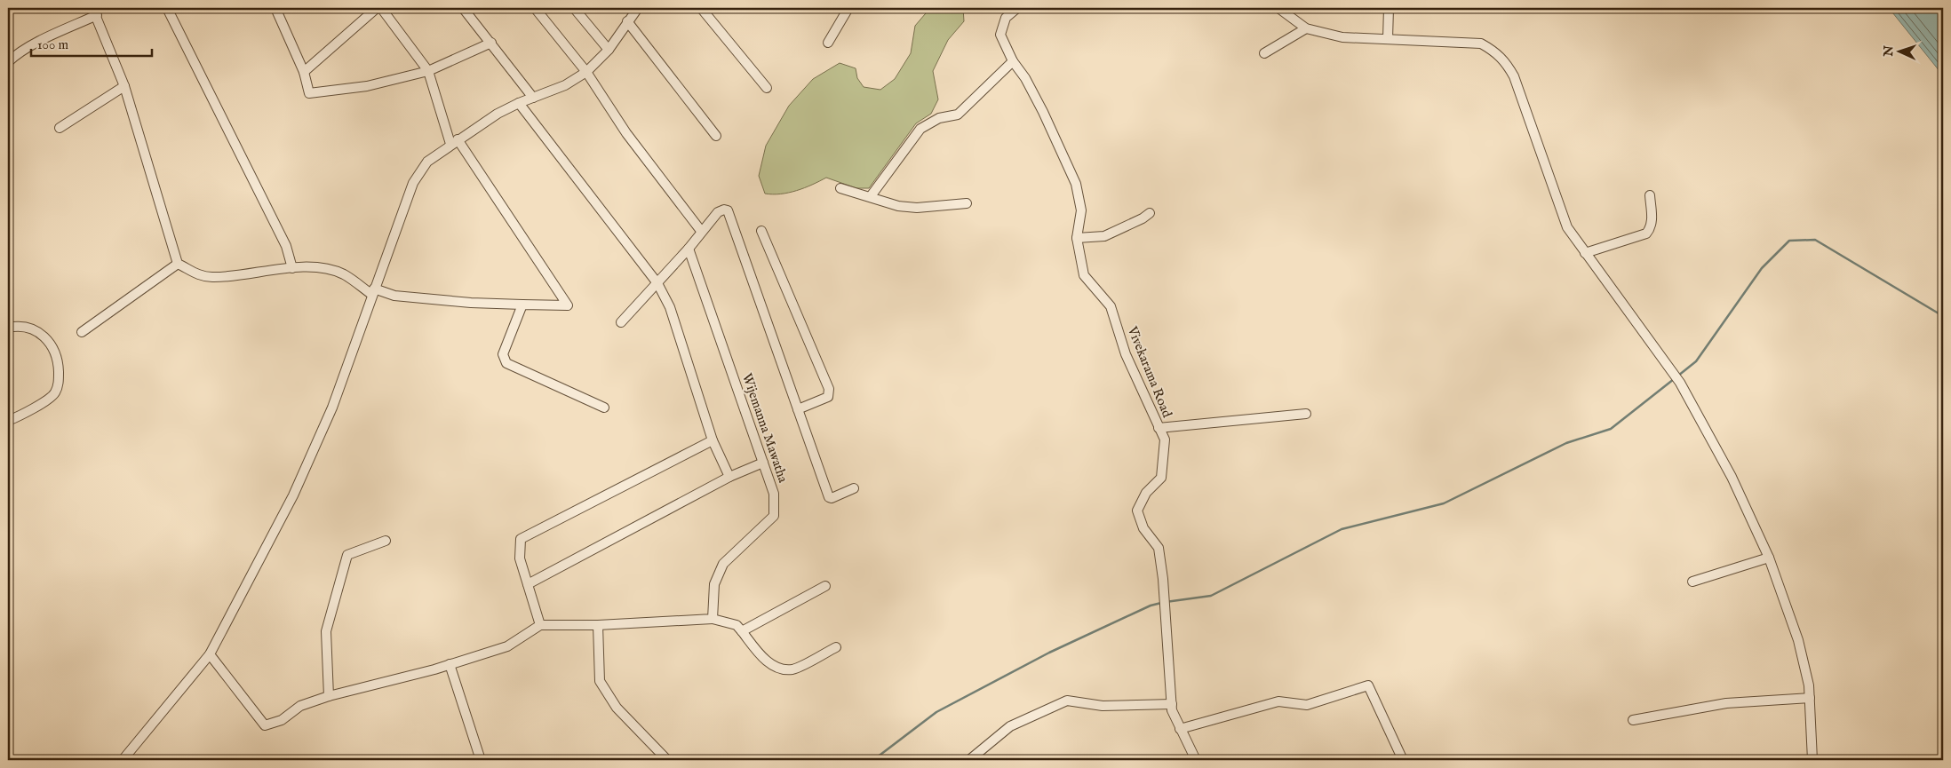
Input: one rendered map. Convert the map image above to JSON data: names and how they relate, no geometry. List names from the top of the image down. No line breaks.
{"streets":{"street":["Vivekarama Road","Wijemanna Mawatha"]},"scale_bar":"100 m","north":"left"}
